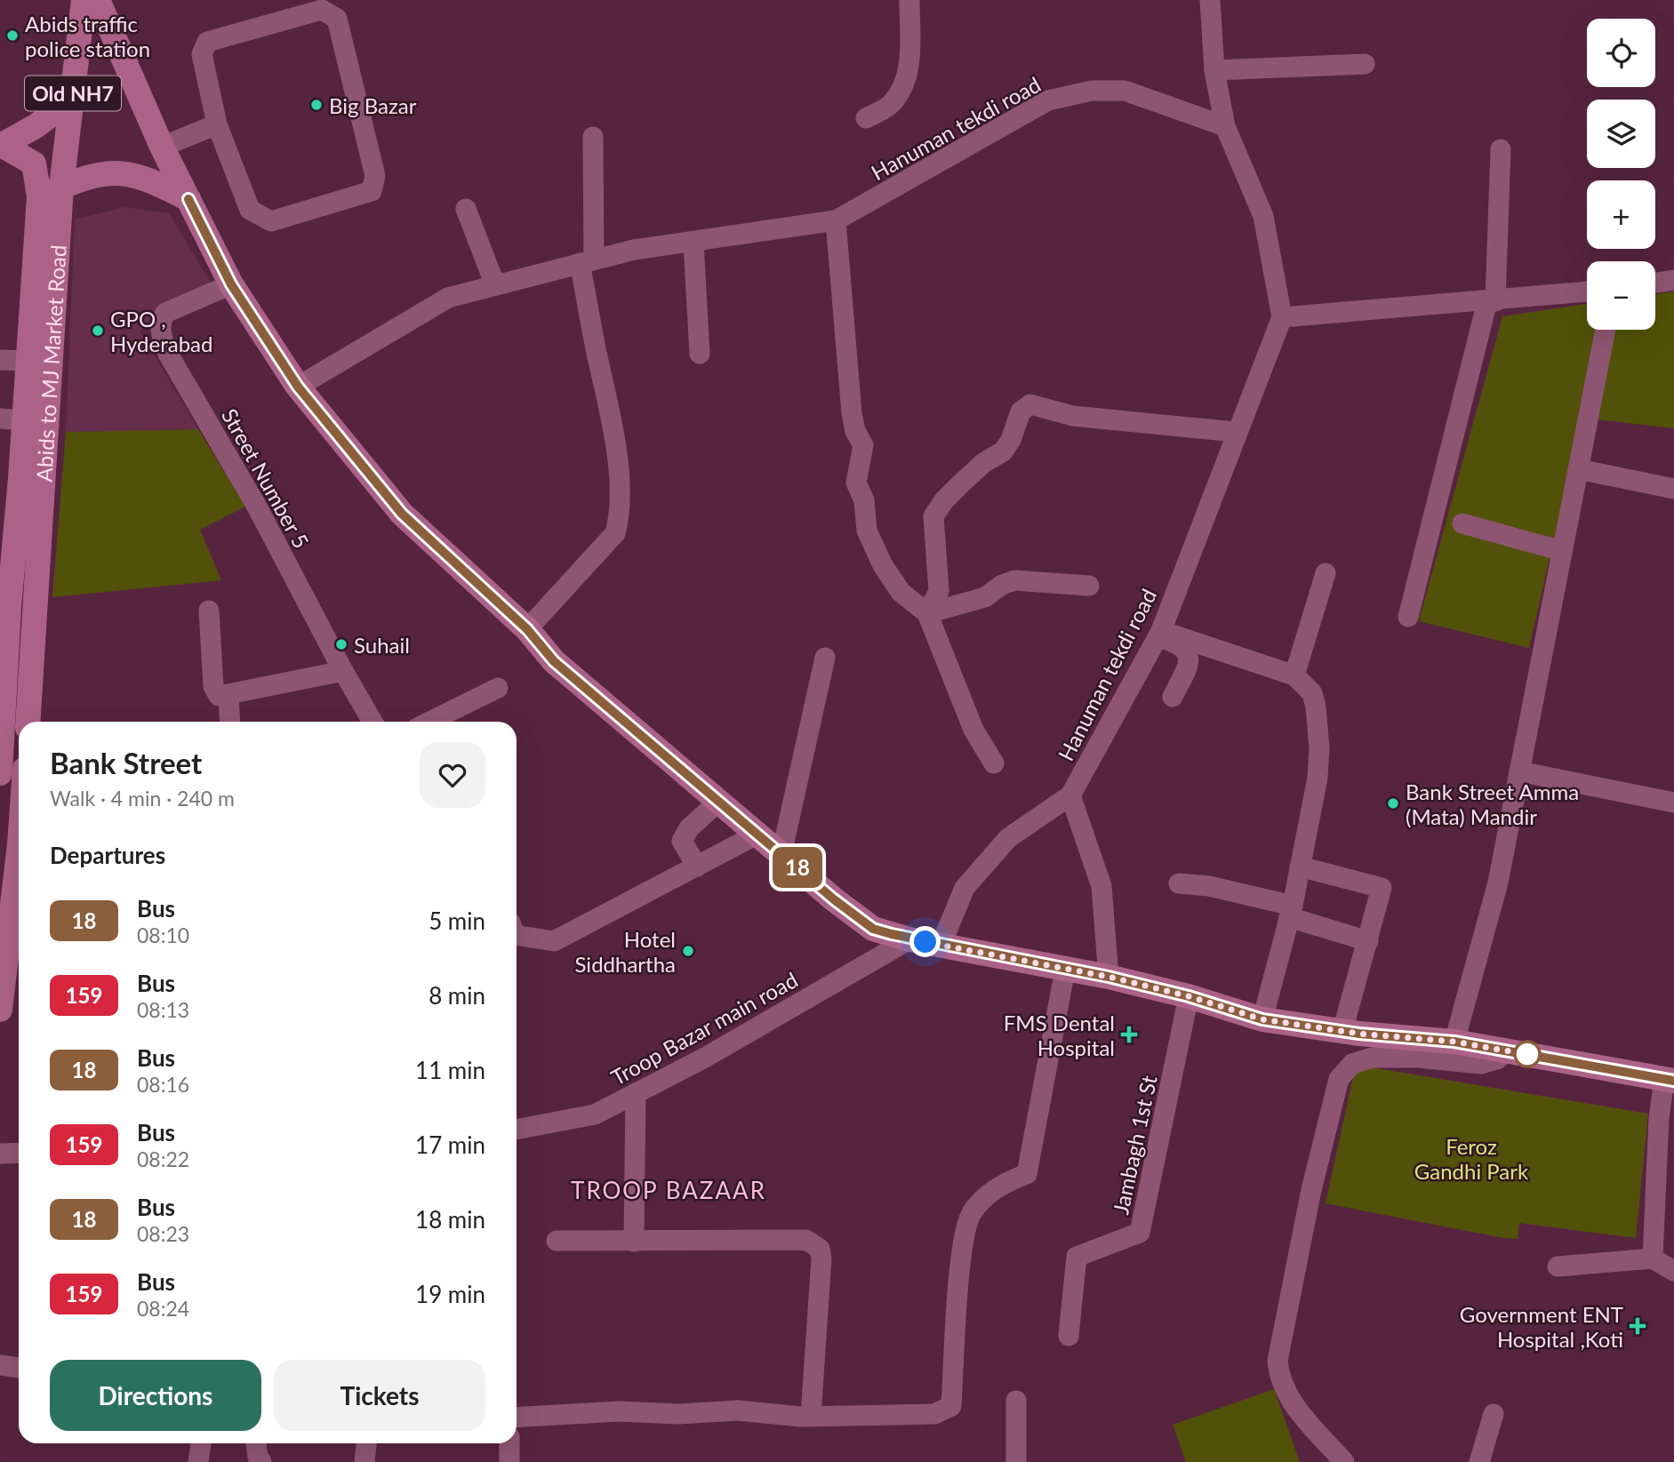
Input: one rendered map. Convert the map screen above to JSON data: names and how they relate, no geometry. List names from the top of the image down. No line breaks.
{"streets":{"main road":["Old NH7","Abids to MJ Market Road"],"street":["Hanuman tekdi road","Street Number 5","Troop Bazar main road","Jambagh 1st St"]},"districts":["TROOP BAZAAR"],"parks":["Feroz Gandhi Park"],"places":{"other":["Abids traffic police station","Big Bazar","GPO , Hyderabad","Suhail","Bank Street Amma (Mata) Mandir","Hotel Siddhartha"],"health":["FMS Dental Hospital","Government ENT Hospital ,Koti"]},"lines":["bus line 18"],"page":{"on_map":"18","map_buttons":["+","−"],"heading":[["Bank Street","Walk · 4 min · 240 m"],"Departures"],"list":[{"mark":"18","name":"Bus","note":"08:10","value":"5 min"},{"mark":"159","name":"Bus","note":"08:13","value":"8 min"},{"mark":"18","name":"Bus","note":"08:16","value":"11 min"},{"mark":"159","name":"Bus","note":"08:22","value":"17 min"},{"mark":"18","name":"Bus","note":"08:23","value":"18 min"},{"mark":"159","name":"Bus","note":"08:24","value":"19 min"}],"buttons":["Directions","Tickets"]}}
